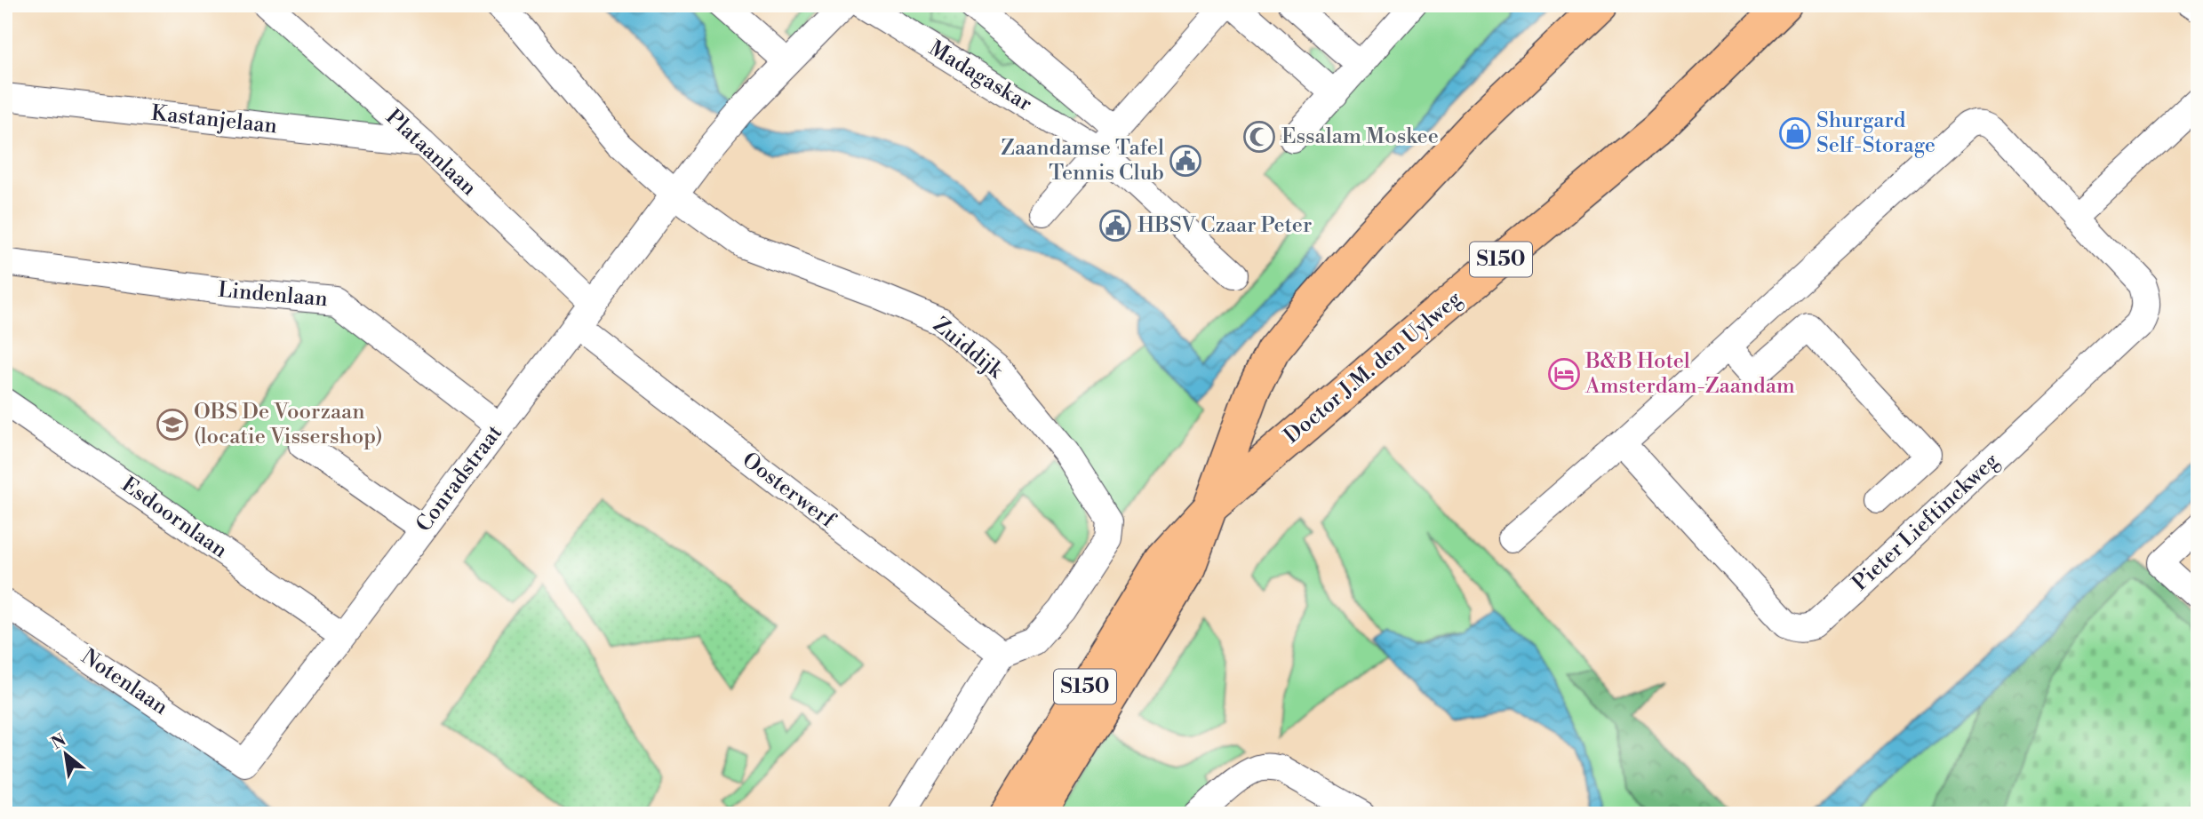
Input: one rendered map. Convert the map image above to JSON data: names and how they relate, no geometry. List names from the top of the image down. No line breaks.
{"streets":{"main road":["S150","Doctor J.M. den Uylweg"],"street":["Madagaskar","Kastanjelaan","Plataanlaan","Lindenlaan","Zuiddijk","Conradstraat","Oosterwerf","Esdoornlaan","Pieter Lieftinckweg","Notenlaan"]},"crossings":[["Kastanjelaan","Plataanlaan"],["Plataanlaan","Conradstraat"],["Lindenlaan","Conradstraat"],["Zuiddijk","Conradstraat"],["Zuiddijk","Oosterwerf"],["Conradstraat","Oosterwerf"],["Conradstraat","Esdoornlaan"],["Conradstraat","Notenlaan"]],"places":{"shop":["Shurgard Self-Storage"],"mosque":["Essalam Moskee"],"public building":["Zaandamse Tafel Tennis Club","HBSV Czaar Peter"],"hotel":["B&B Hotel Amsterdam-Zaandam"],"school or university":["OBS De Voorzaan (locatie Vissershop)"]},"north":"top left"}
